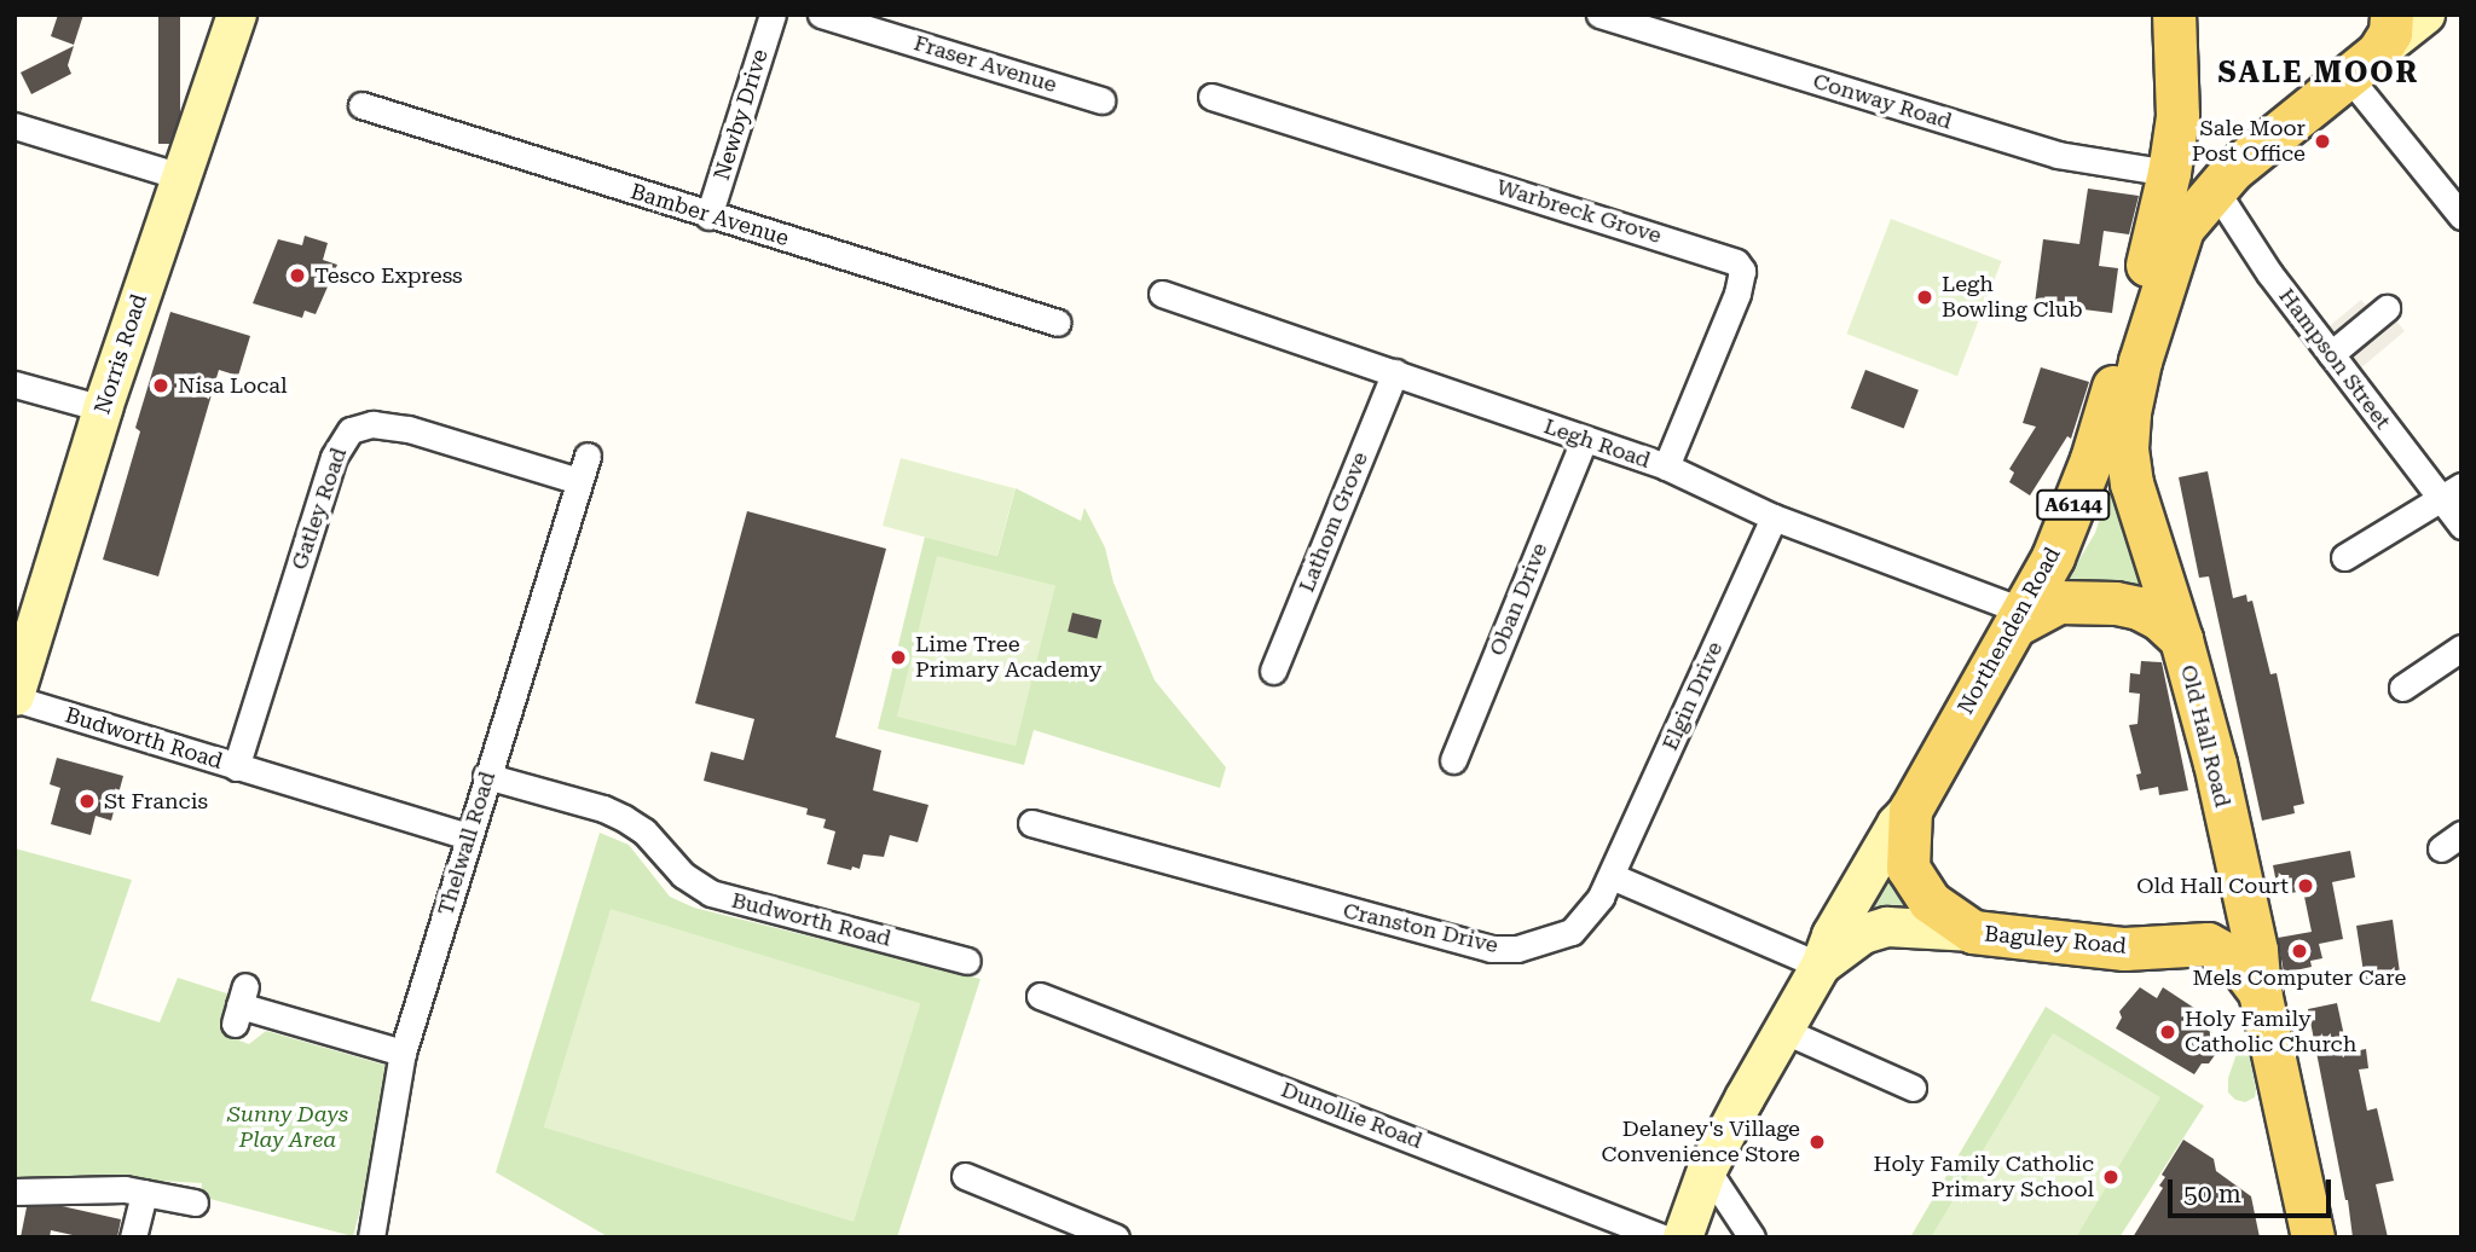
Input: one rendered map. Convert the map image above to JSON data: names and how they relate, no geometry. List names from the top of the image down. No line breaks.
{"streets":{"main road":["Norris Road","A6144","Northenden Road","Old Hall Road","Baguley Road"],"street":["Fraser Avenue","Conway Road","Newby Drive","Warbreck Grove","Bamber Avenue","Hampson Street","Legh Road","Gatley Road","Lathom Grove","Oban Drive","Elgin Drive","Budworth Road","Thelwall Road","Cranston Drive","Dunollie Road"]},"crossings":[["Conway Road","A6144"],["Conway Road","Northenden Road"],["Newby Drive","Bamber Avenue"],["Warbreck Grove","Legh Road"],["Norris Road","Budworth Road"],["Hampson Street","A6144"],["Hampson Street","Old Hall Road"],["Legh Road","Lathom Grove"],["Legh Road","Oban Drive"],["Legh Road","Northenden Road"],["Legh Road","Elgin Drive"],["A6144","Northenden Road"],["A6144","Old Hall Road"],["A6144","Baguley Road"],["Gatley Road","Budworth Road"],["Gatley Road","Thelwall Road"],["Northenden Road","Baguley Road"],["Elgin Drive","Cranston Drive"],["Old Hall Road","Baguley Road"],["Budworth Road","Thelwall Road"]],"districts":["SALE MOOR"],"parks":["Sunny Days Play Area"],"places":["Sale Moor Post Office","Tesco Express","Legh Bowling Club","Nisa Local","Lime Tree Primary Academy","St Francis","Old Hall Court","Mels Computer Care","Holy Family Catholic Church","Delaney's Village Convenience Store","Holy Family Catholic Primary School"],"scale_bar":"50 m"}
